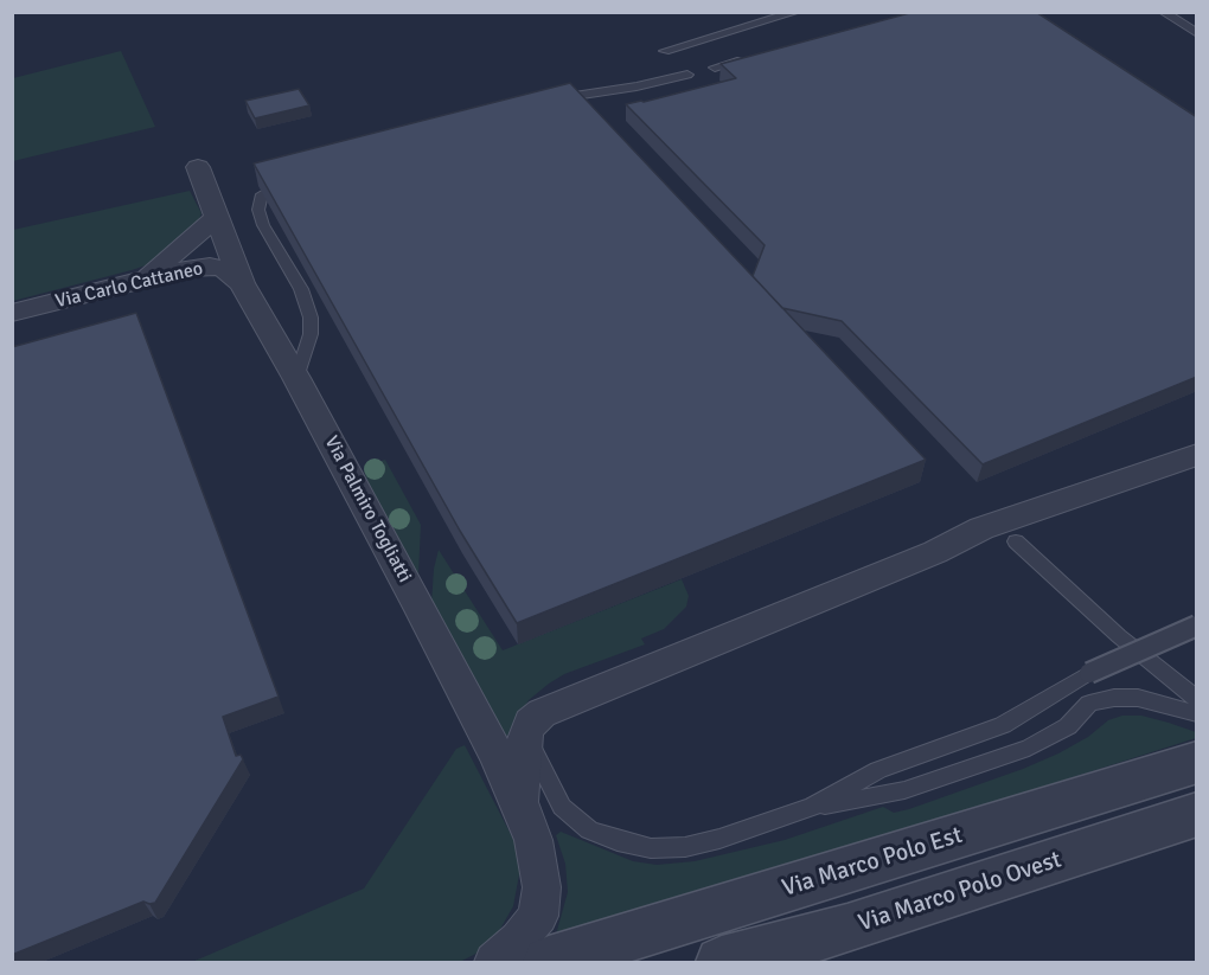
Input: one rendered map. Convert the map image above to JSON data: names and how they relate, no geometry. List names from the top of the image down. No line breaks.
{"streets":{"street":["Via Carlo Cattaneo","Via Palmiro Togliatti","Via Marco Polo Est","Via Marco Polo Ovest"]},"crossings":[["Via Carlo Cattaneo","Via Palmiro Togliatti"]]}
